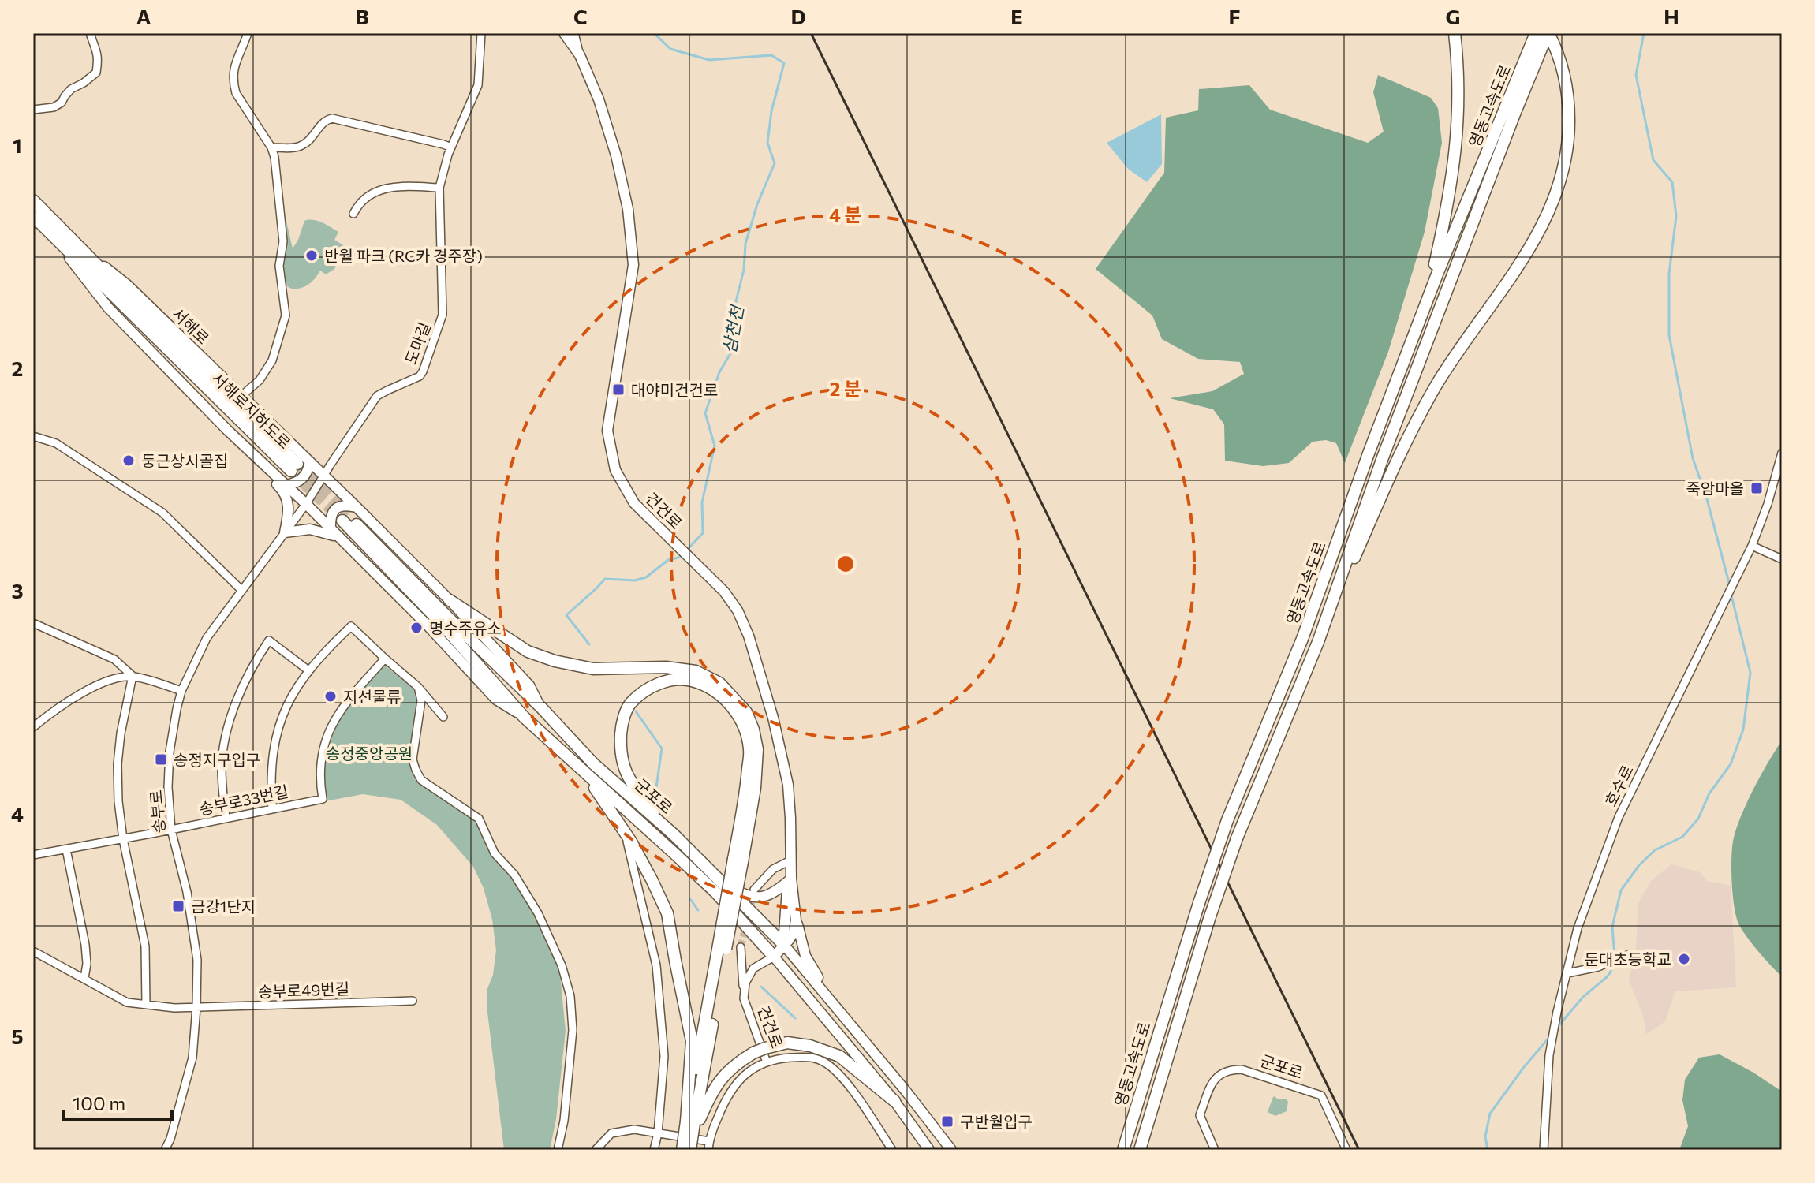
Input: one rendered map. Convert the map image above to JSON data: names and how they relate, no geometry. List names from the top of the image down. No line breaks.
{"streets":{"highway":["영동고속도로","서해로","서해로지하도로","군포로"],"main road":["건건로"],"street":["도마길","호수로","송부로33번길","송부로","송부로49번길"]},"crossings":[["서해로","도마길"],["서해로","서해로지하도로"],["서해로","군포로"],["도마길","군포로"],["도마길","송부로"],["건건로","군포로"],["군포로","송부로"],["송부로33번길","송부로"],["송부로","송부로49번길"]],"water":["삼천천"],"parks":["송정중앙공원"],"places":{"other":["반월 파크 (RC카 경주장)","둥근상시골집","명수주유소","지선물류","둔대초등학교"],"transit":["대야미건건로","죽암마을","송정지구입구","금강1단지","구반월입구"]},"scale_bar":"100 m","grid":{"columns":["A","B","C","D","E","F","G","H"],"rows":["1","2","3","4","5"]},"rings":["4 분","2 분"]}
